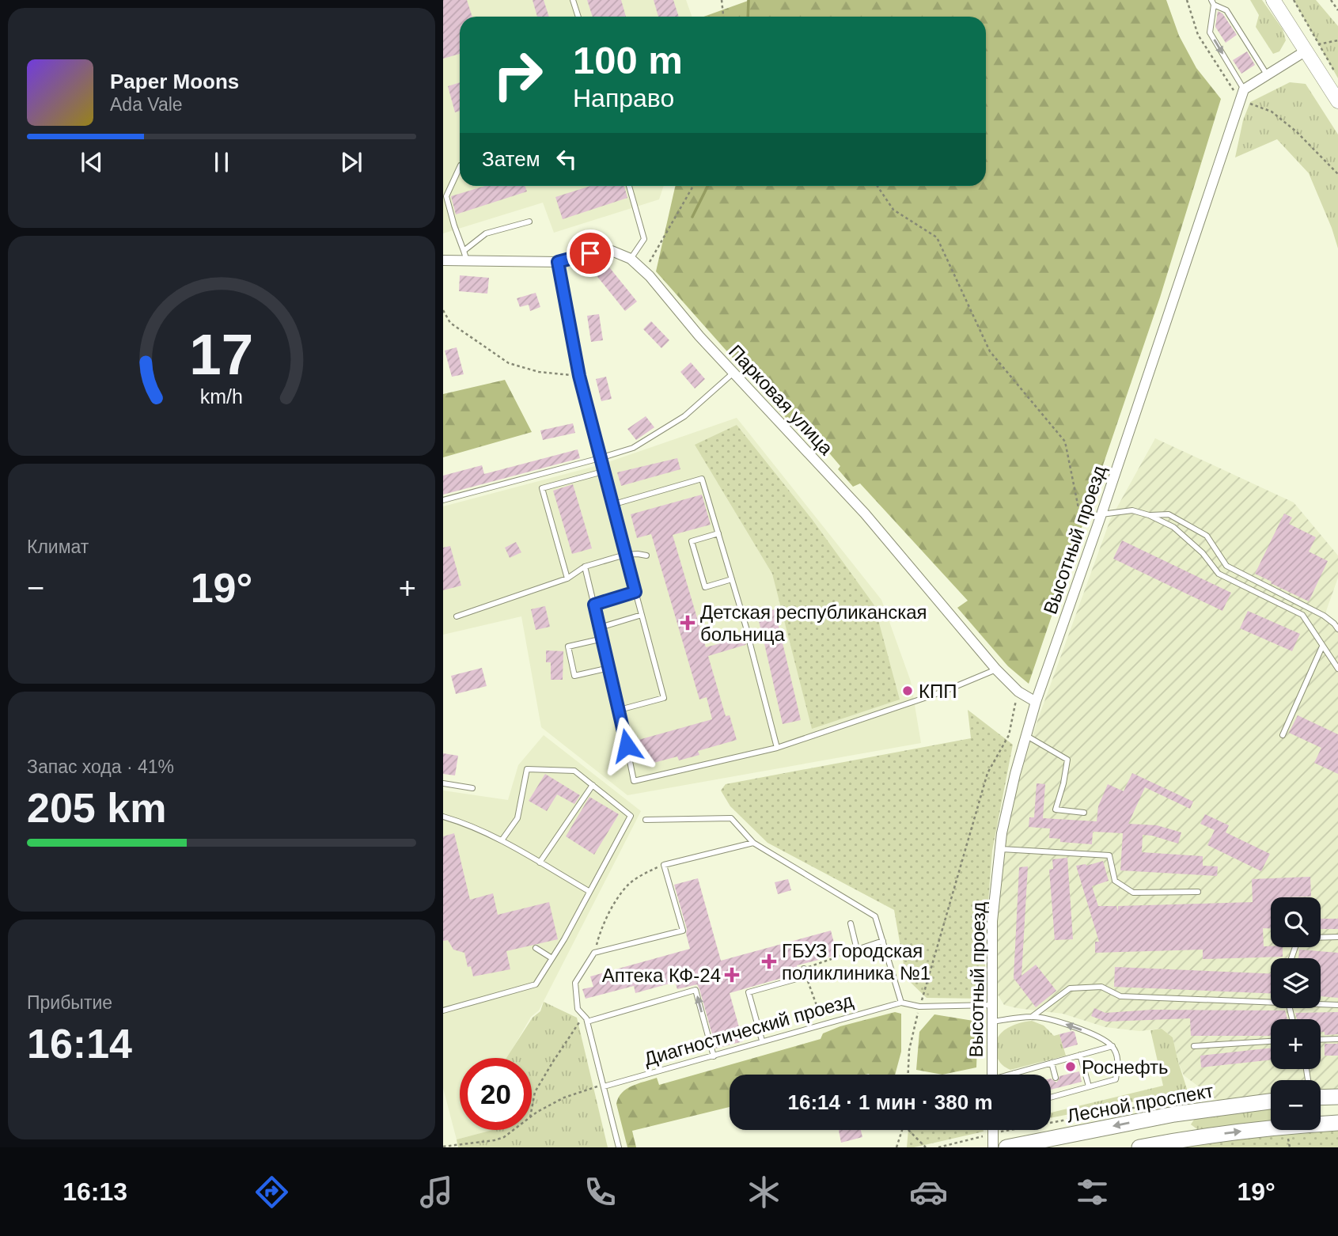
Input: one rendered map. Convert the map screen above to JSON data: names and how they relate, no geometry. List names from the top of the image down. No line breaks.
{"streets":{"main road":["Лесной проспект"],"street":["Парковая улица","Высотный проезд"],"lane":["Диагностический проезд"]},"crossings":[["Парковая улица","Высотный проезд"]],"one_way":["Лесной проспект"],"places":{"health":["Детская республиканская больница","ГБУЗ Городская поликлиника №1","Аптека КФ-24"],"other":["КПП","Роснефть"]},"page":{"turn":["100 m","Направо"],"song":["Paper Moons","Ada Vale"],"then":"Затем","tile":["Климат",["Запас хода · 41%","205 km"],["Прибытие","16:14"]],"heat":["−","19°","+"],"map_buttons":["+","−"],"limit":"20","trip":"16:14 · 1 мин · 380 m","tabs":["16:13","19°"],"gauge":["17","km/h"]}}
